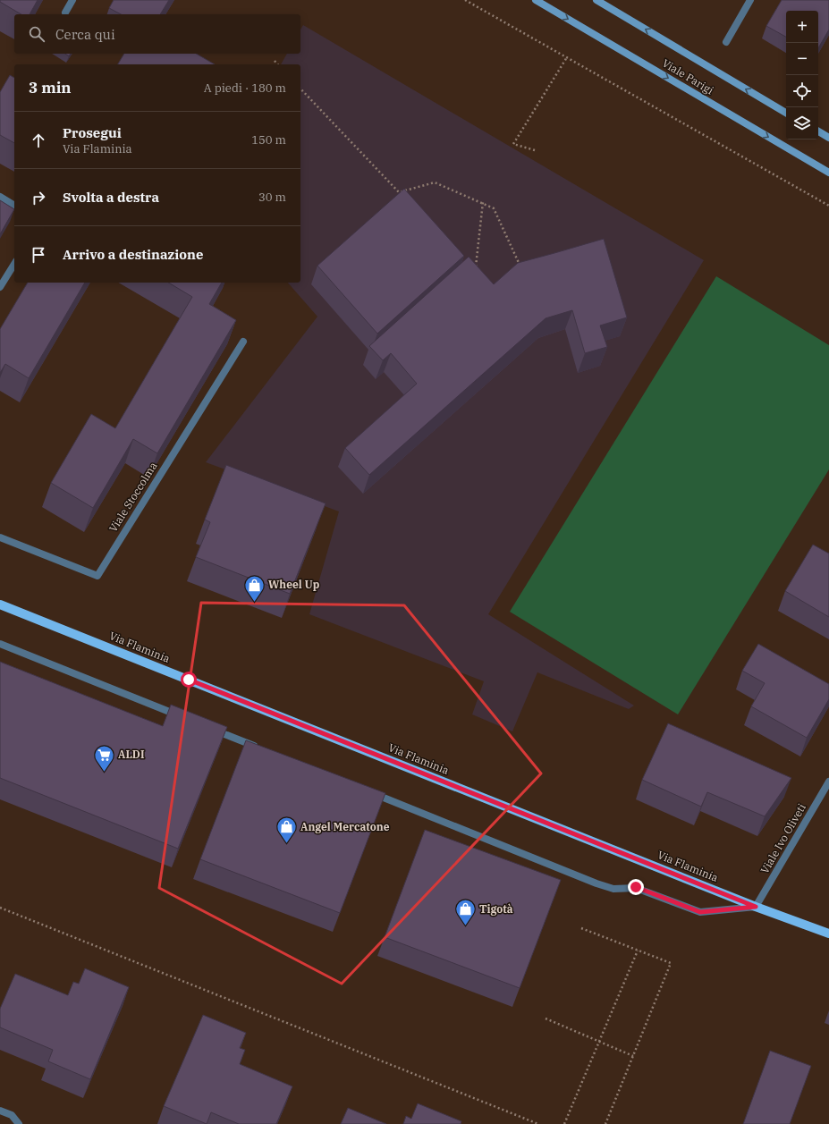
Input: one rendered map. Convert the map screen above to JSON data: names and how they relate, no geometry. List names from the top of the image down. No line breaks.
{"streets":{"main road":["Viale Parigi","Via Flaminia"],"street":["Viale Stoccolma","Viale Ivo Oliveti"]},"crossings":[["Via Flaminia","Viale Ivo Oliveti"]],"places":{"shop":["Wheel Up","Angel Mercatone","Tigotà"],"supermarket":["ALDI"]},"page":{"map_buttons":["+","−"],"search":"Cerca qui","heading":["3 min","A piedi · 180 m"],"list":[["Prosegui","Via Flaminia","150 m"],["Svolta a destra","30 m"],"Arrivo a destinazione"]}}
